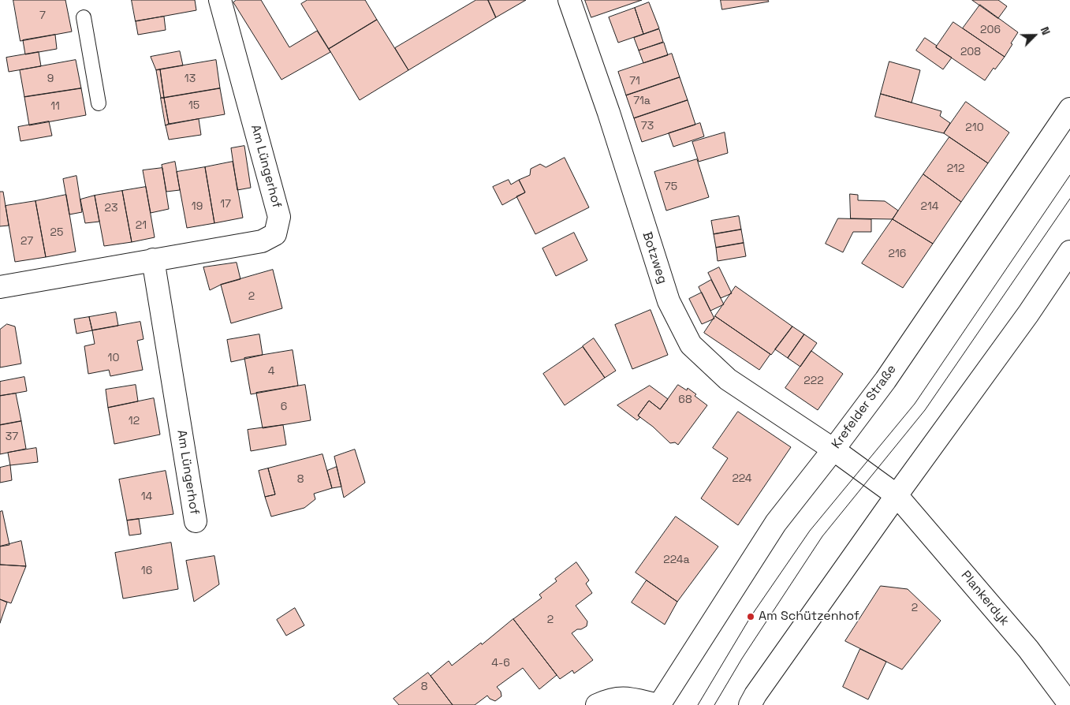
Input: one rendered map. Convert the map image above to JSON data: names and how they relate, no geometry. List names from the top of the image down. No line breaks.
{"streets":{"street":["Am Lüngerhof","Botzweg","Krefelder Straße","Plankerdyk"]},"crossings":[["Botzweg","Krefelder Straße"],["Botzweg","Plankerdyk"]],"places":["Am Schützenhof"],"house_numbers":["7","206","208","9","13","71","71a","15","11","73","210","212","75","17","19","214","23","21","25","27","216","2","10","4","222","68","6","12","37","224","8","14","224a","16","2","2","4-6","8"],"north":"top right"}
